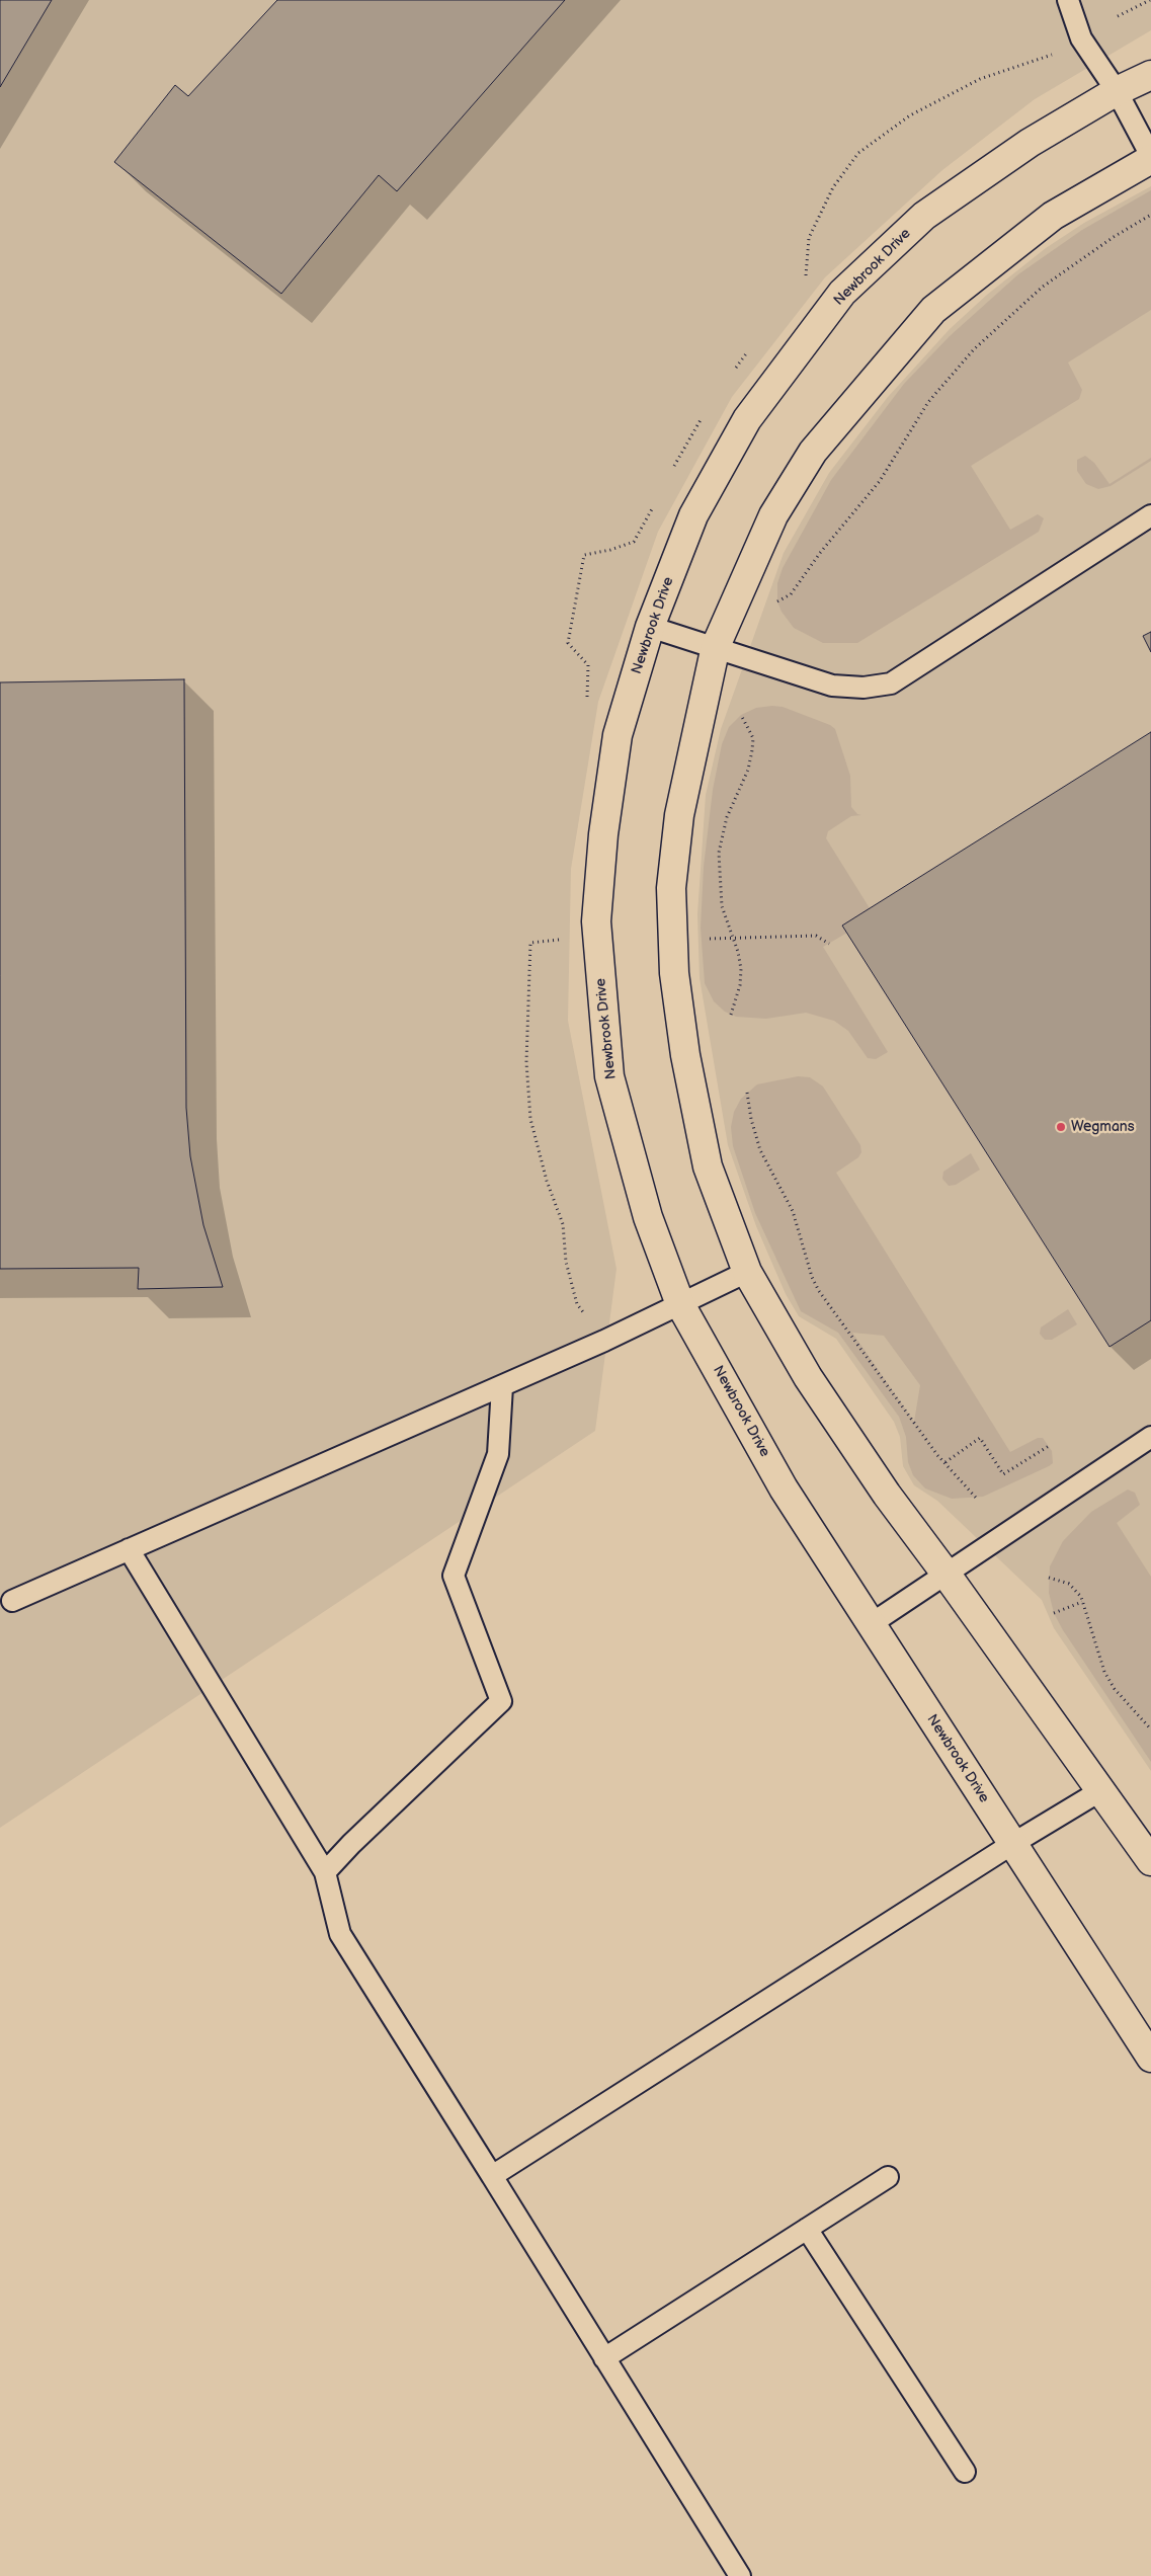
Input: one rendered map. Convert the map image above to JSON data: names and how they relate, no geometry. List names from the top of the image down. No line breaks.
{"streets":{"street":["Newbrook Drive"]},"places":["Wegmans"]}
